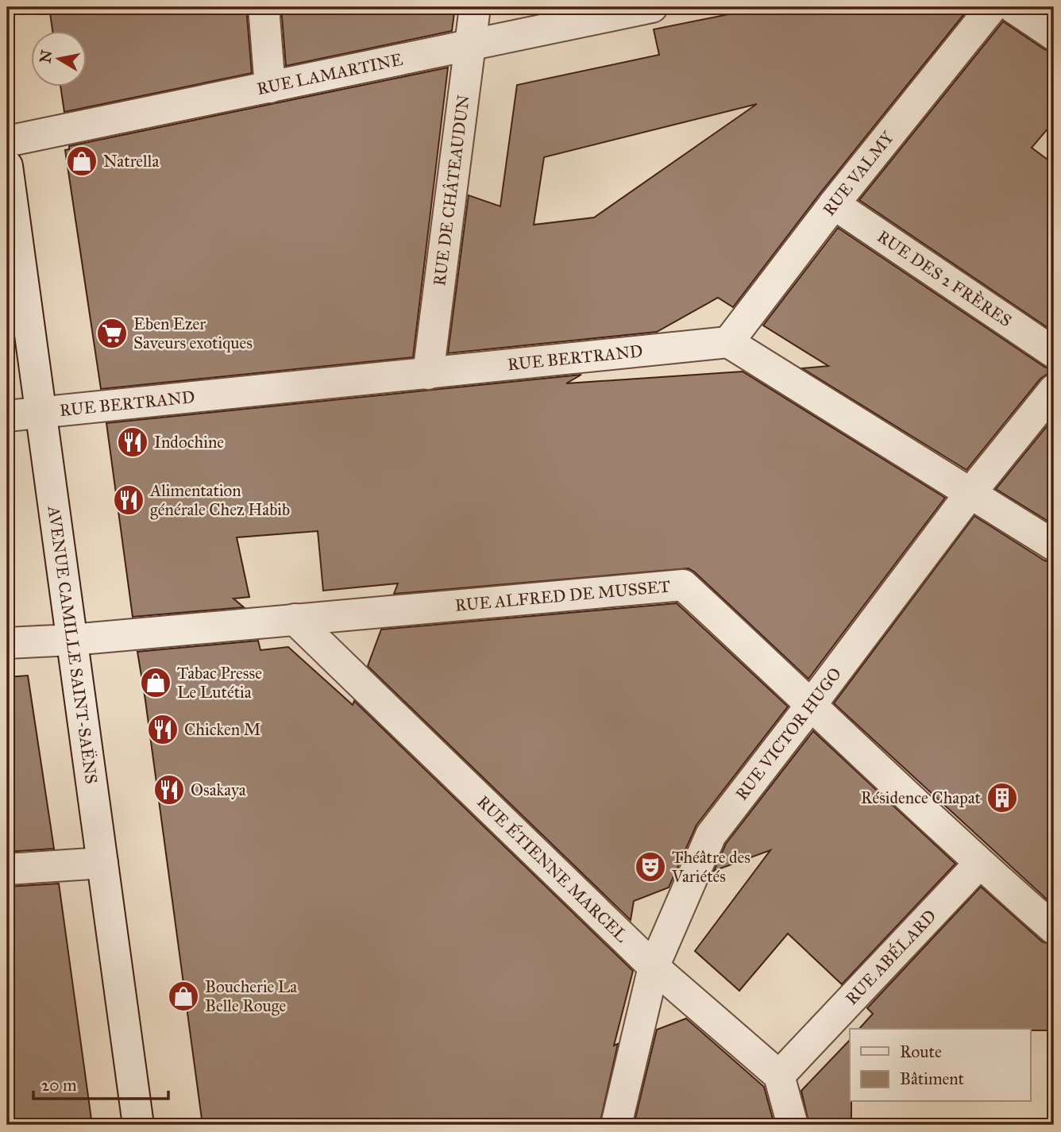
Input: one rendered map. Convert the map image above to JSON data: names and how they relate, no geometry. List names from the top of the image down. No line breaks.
{"streets":{"street":["RUE LAMARTINE","RUE VALMY","RUE DE CHÂTEAUDUN","RUE DES 2 FRÈRES","RUE BERTRAND","RUE ALFRED DE MUSSET","AVENUE CAMILLE SAINT-SAËNS","RUE VICTOR HUGO","RUE ÉTIENNE MARCEL","RUE ABÉLARD"]},"crossings":[["RUE LAMARTINE","RUE DE CHÂTEAUDUN"],["RUE VALMY","RUE DES 2 FRÈRES"],["RUE VALMY","RUE BERTRAND"],["RUE DE CHÂTEAUDUN","RUE BERTRAND"],["RUE BERTRAND","AVENUE CAMILLE SAINT-SAËNS"],["RUE ALFRED DE MUSSET","AVENUE CAMILLE SAINT-SAËNS"],["RUE ALFRED DE MUSSET","RUE VICTOR HUGO"],["RUE ALFRED DE MUSSET","RUE ÉTIENNE MARCEL"],["RUE ALFRED DE MUSSET","RUE ABÉLARD"],["RUE VICTOR HUGO","RUE ÉTIENNE MARCEL"],["RUE ÉTIENNE MARCEL","RUE ABÉLARD"]],"places":{"shop":["Natrella","Tabac Presse Le Lutétia","Boucherie La Belle Rouge"],"supermarket":["Eben Ezer Saveurs exotiques"],"restaurant":["Indochine","Alimentation générale Chez Habib","Chicken M","Osakaya"],"building":["Résidence Chapat"],"theatre":["Théâtre des Variétés"]},"legend":["Route","Bâtiment"],"scale_bar":"20 m","north":"left"}
